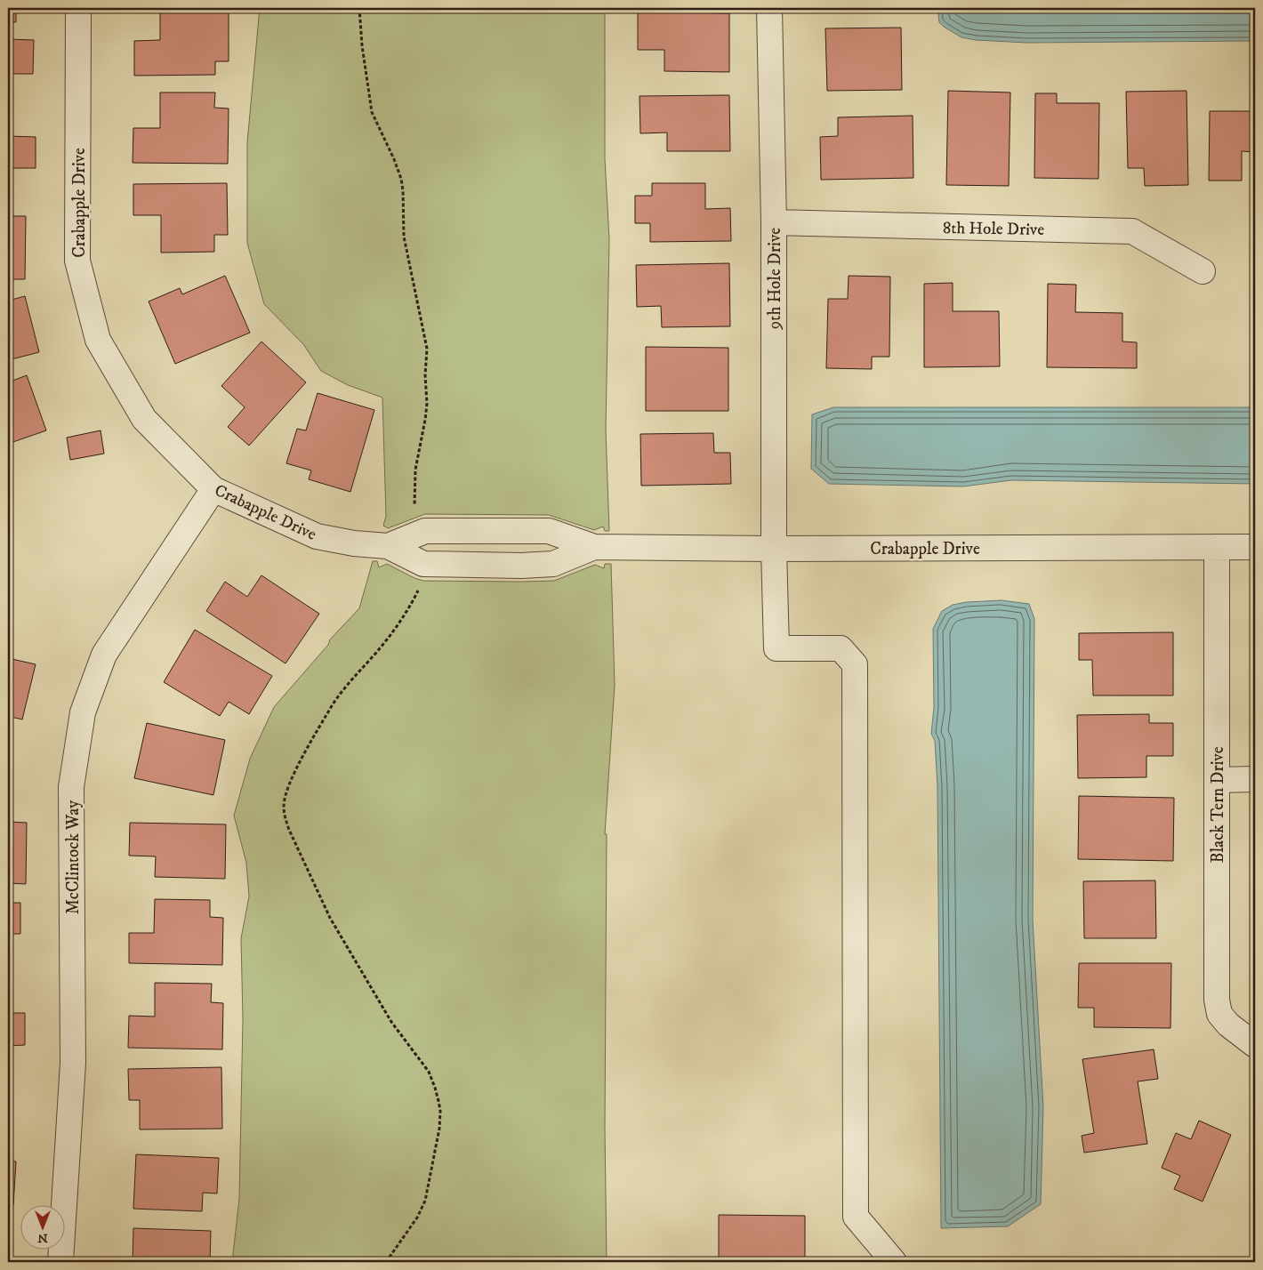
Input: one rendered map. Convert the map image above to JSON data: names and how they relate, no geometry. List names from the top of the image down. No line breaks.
{"streets":{"street":["Crabapple Drive","8th Hole Drive","9th Hole Drive","Black Tern Drive","McClintock Way"]},"crossings":[["Crabapple Drive","9th Hole Drive"],["Crabapple Drive","Black Tern Drive"],["Crabapple Drive","McClintock Way"],["8th Hole Drive","9th Hole Drive"]],"north":"bottom"}
